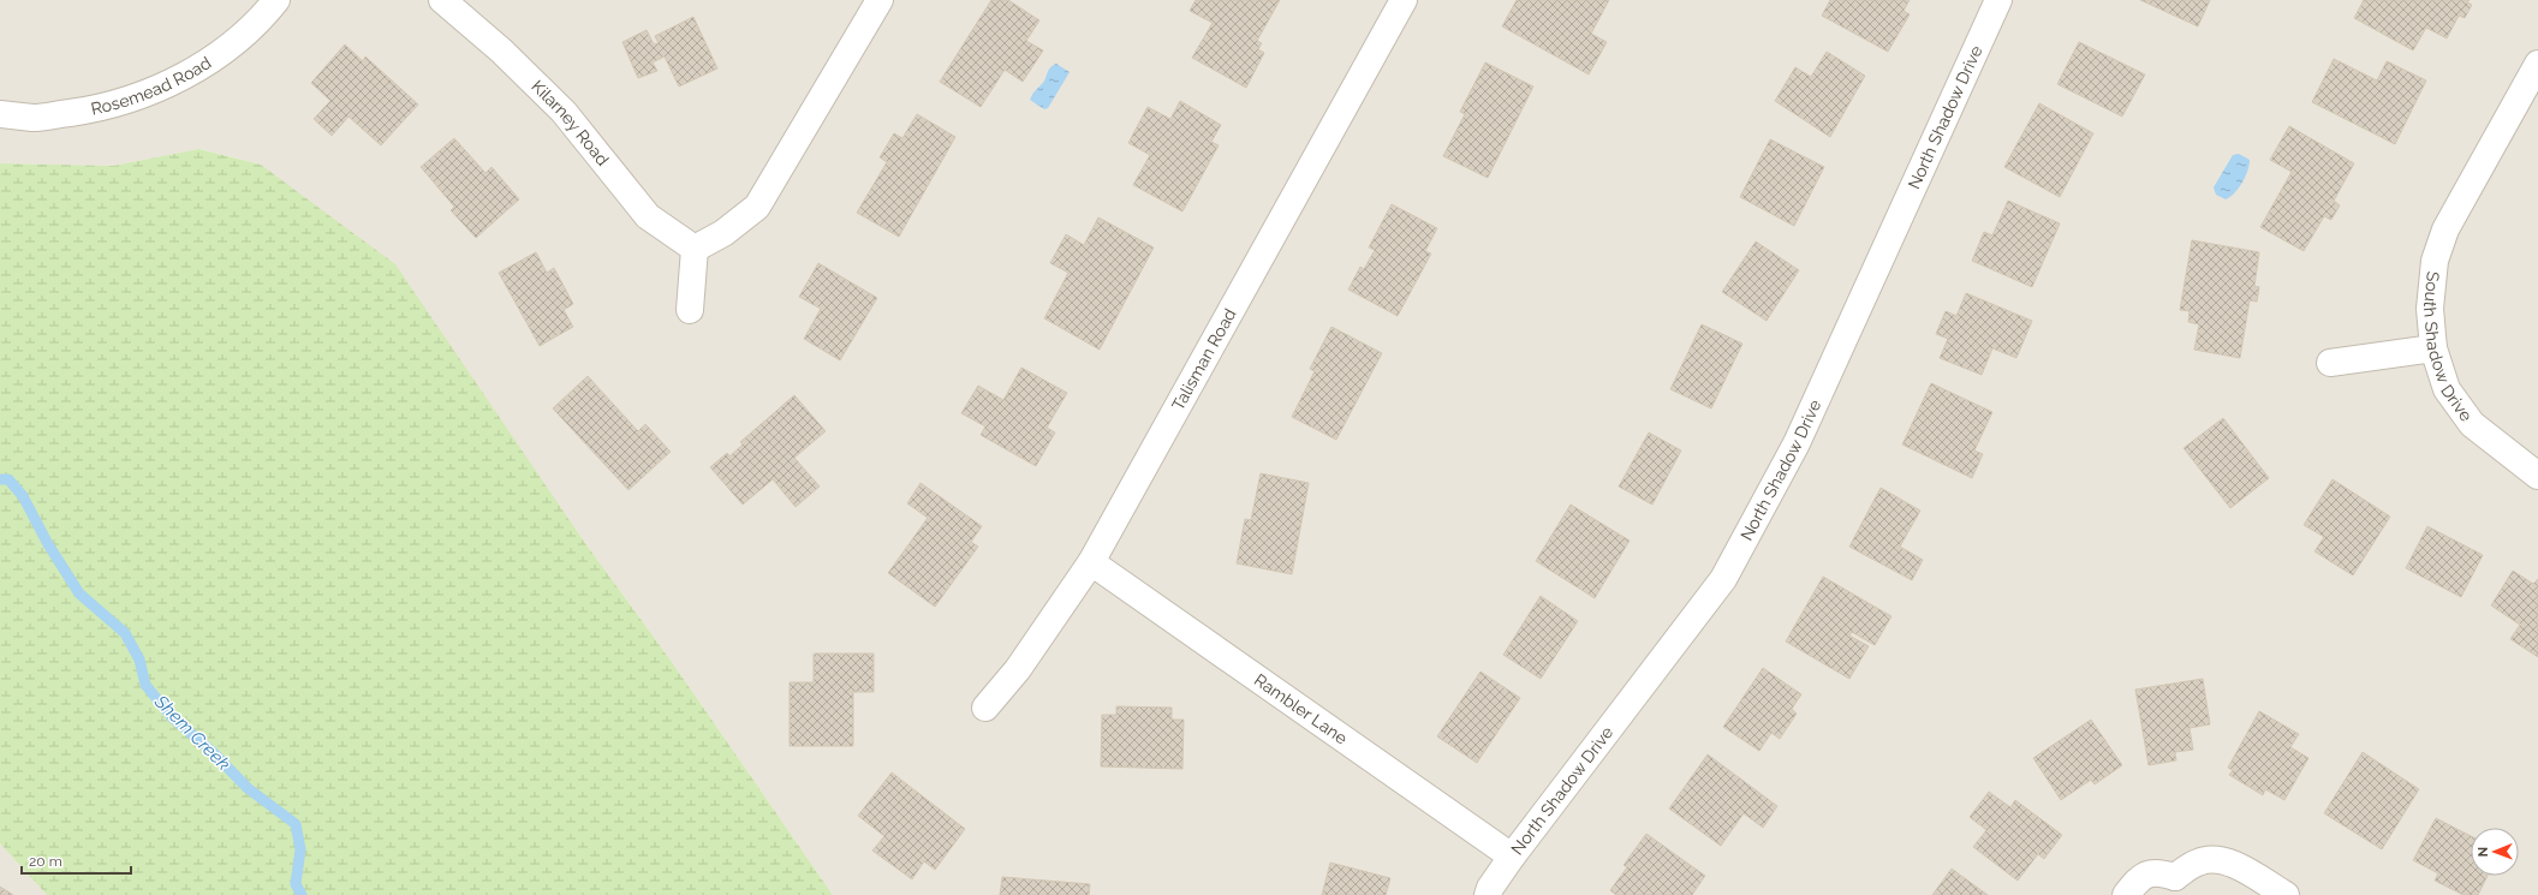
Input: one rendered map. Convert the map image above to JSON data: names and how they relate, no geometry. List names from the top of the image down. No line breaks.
{"streets":{"street":["Rosemead Road","North Shadow Drive","Kilarney Road","South Shadow Drive","Talisman Road","Rambler Lane"]},"crossings":[["North Shadow Drive","Rambler Lane"],["Talisman Road","Rambler Lane"]],"water":["Shem Creek"],"scale_bar":"20 m","north":"left"}
